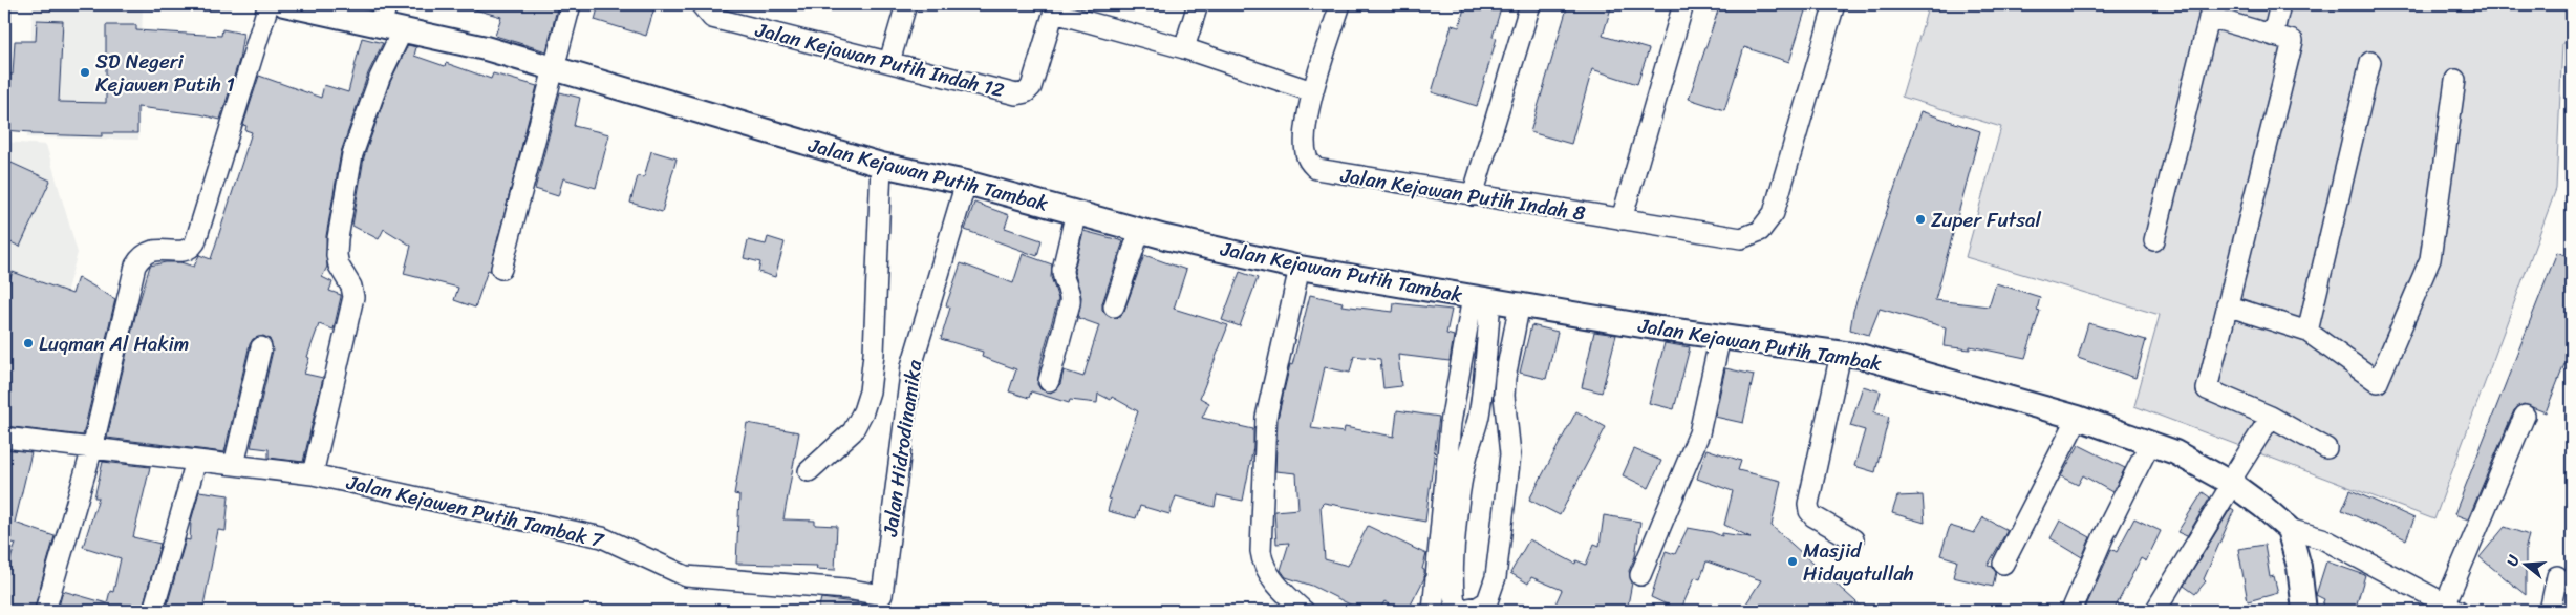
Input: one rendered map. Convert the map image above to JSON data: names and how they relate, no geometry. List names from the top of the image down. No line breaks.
{"streets":{"street":["Jalan Kejawan Putih Indah 12","Jalan Kejawan Putih Tambak","Jalan Kejawan Putih Indah 8","Jalan Hidrodinamika","Jalan Kejawen Putih Tambak 7"]},"crossings":[["Jalan Kejawan Putih Tambak","Jalan Hidrodinamika"],["Jalan Hidrodinamika","Jalan Kejawen Putih Tambak 7"]],"places":["SD Negeri Kejawen Putih 1","Zuper Futsal","Luqman Al Hakim","Masjid Hidayatullah"],"north":"left"}
